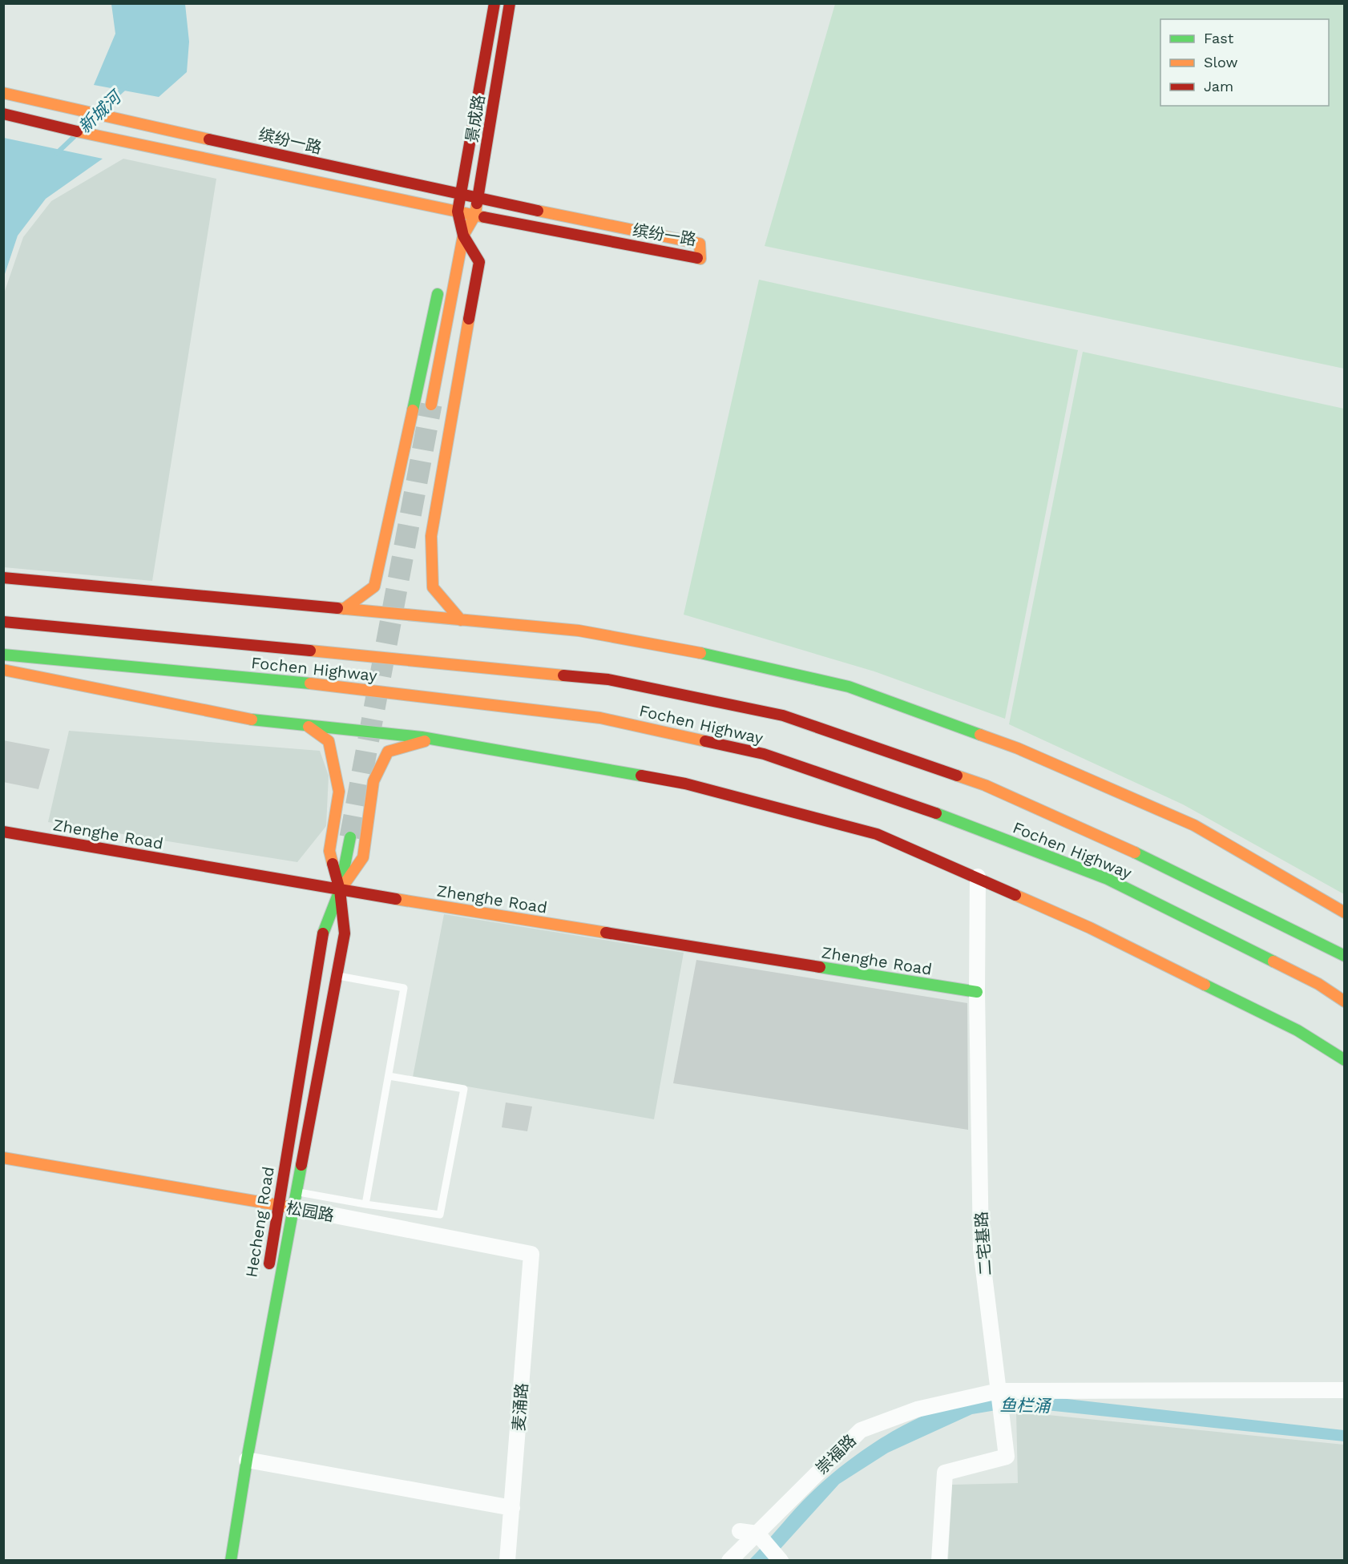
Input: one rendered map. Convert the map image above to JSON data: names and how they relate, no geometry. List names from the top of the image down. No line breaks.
{"streets":{"main road":["景成路","缤纷一路","Fochen Highway","Zhenghe Road","松园路","Hecheng Road"],"street":["二宅基路","麦涌路","崇福路"]},"crossings":[["景成路","缤纷一路"],["Zhenghe Road","Hecheng Road"],["Zhenghe Road","二宅基路"],["松园路","Hecheng Road"],["松园路","麦涌路"],["二宅基路","崇福路"]],"water":["新城河","鱼栏涌"],"legend":["Fast","Slow","Jam"]}
